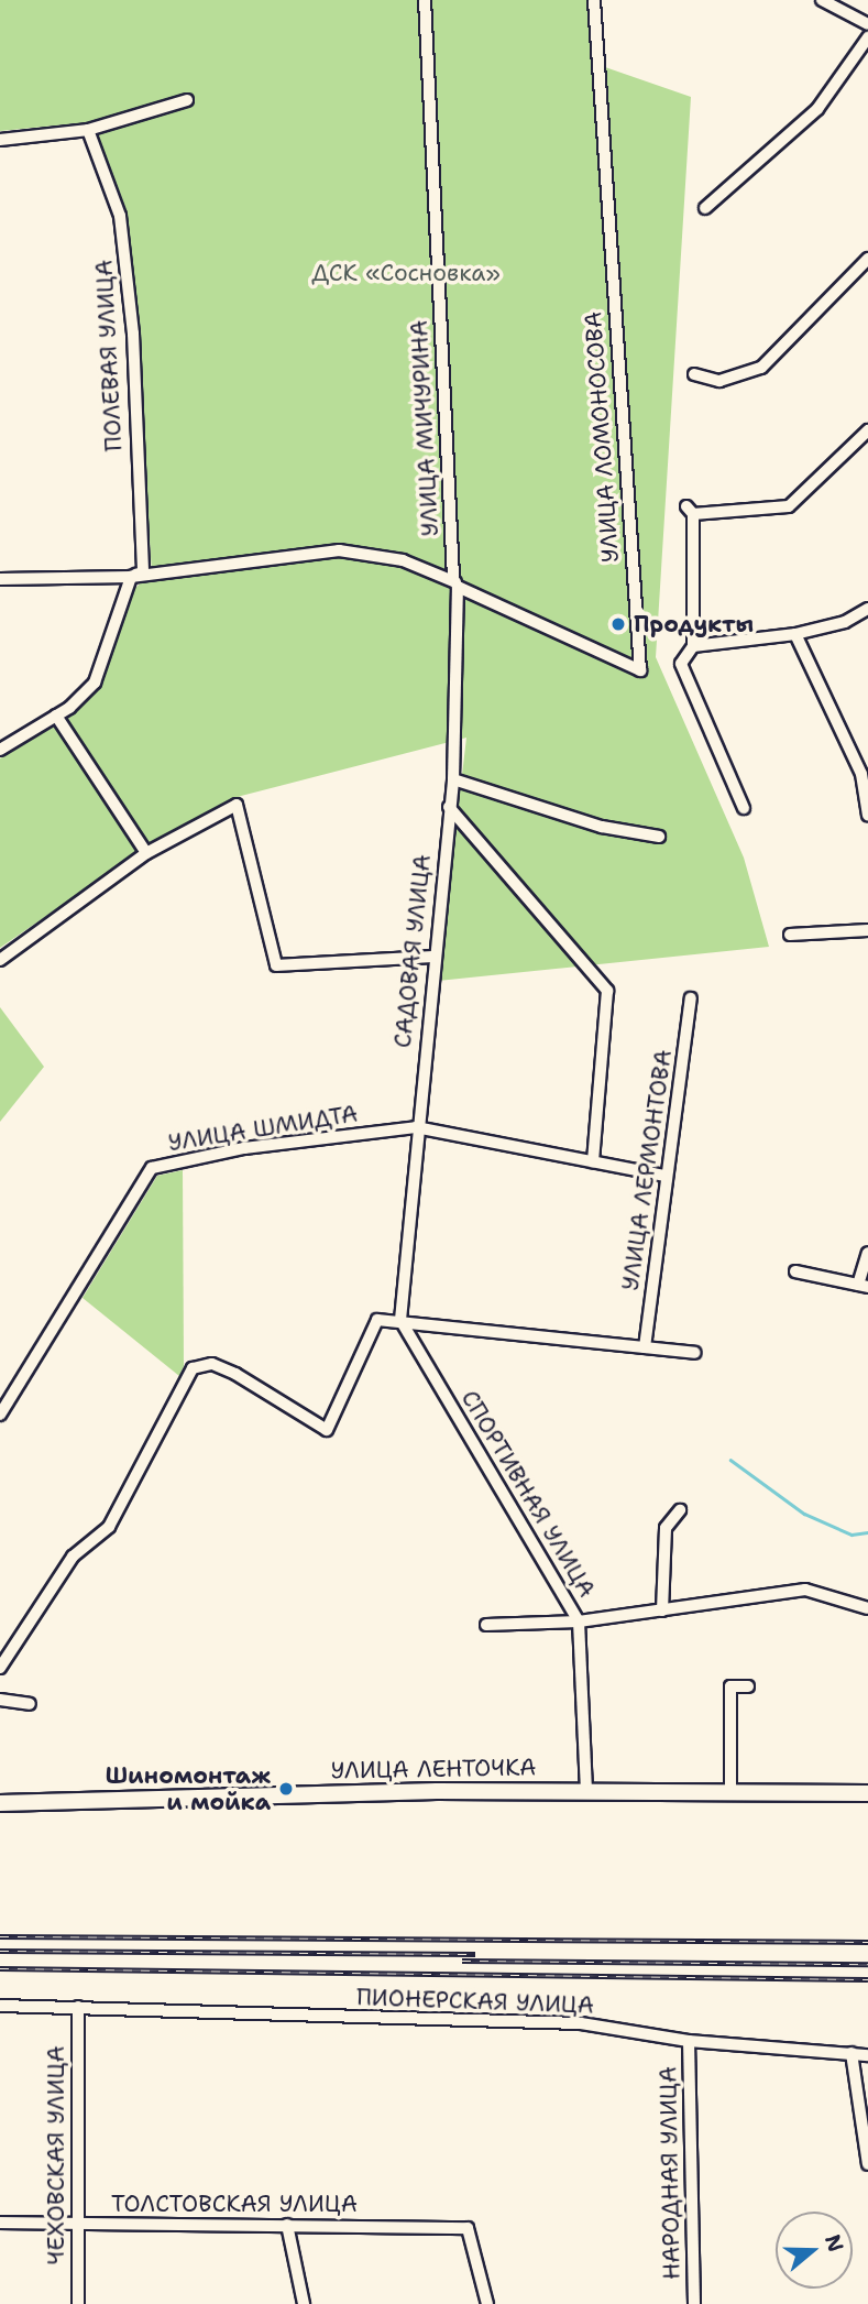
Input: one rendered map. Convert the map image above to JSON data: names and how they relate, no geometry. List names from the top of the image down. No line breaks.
{"streets":{"main road":["УЛИЦА ЛЕНТОЧКА"],"street":["ПОЛЕВАЯ УЛИЦА","УЛИЦА МИЧУРИНА","УЛИЦА ЛОМОНОСОВА","САДОВАЯ УЛИЦА","УЛИЦА ШМИДТА","УЛИЦА ЛЕРМОНТОВА","СПОРТИВНАЯ УЛИЦА","ПИОНЕРСКАЯ УЛИЦА","ЧЕХОВСКАЯ УЛИЦА","НАРОДНАЯ УЛИЦА","ТОЛСТОВСКАЯ УЛИЦА"]},"crossings":[["УЛИЦА МИЧУРИНА","УЛИЦА ЛОМОНОСОВА"],["УЛИЦА МИЧУРИНА","САДОВАЯ УЛИЦА"],["УЛИЦА ЛОМОНОСОВА","САДОВАЯ УЛИЦА"],["САДОВАЯ УЛИЦА","УЛИЦА ШМИДТА"],["САДОВАЯ УЛИЦА","СПОРТИВНАЯ УЛИЦА"],["УЛИЦА ШМИДТА","УЛИЦА ЛЕРМОНТОВА"],["СПОРТИВНАЯ УЛИЦА","УЛИЦА ЛЕНТОЧКА"],["ПИОНЕРСКАЯ УЛИЦА","ЧЕХОВСКАЯ УЛИЦА"],["ПИОНЕРСКАЯ УЛИЦА","НАРОДНАЯ УЛИЦА"],["ЧЕХОВСКАЯ УЛИЦА","ТОЛСТОВСКАЯ УЛИЦА"]],"parks":["ДСК «Сосновка»"],"places":["Продукты","Шиномонтаж и мойка"],"north":"right"}
